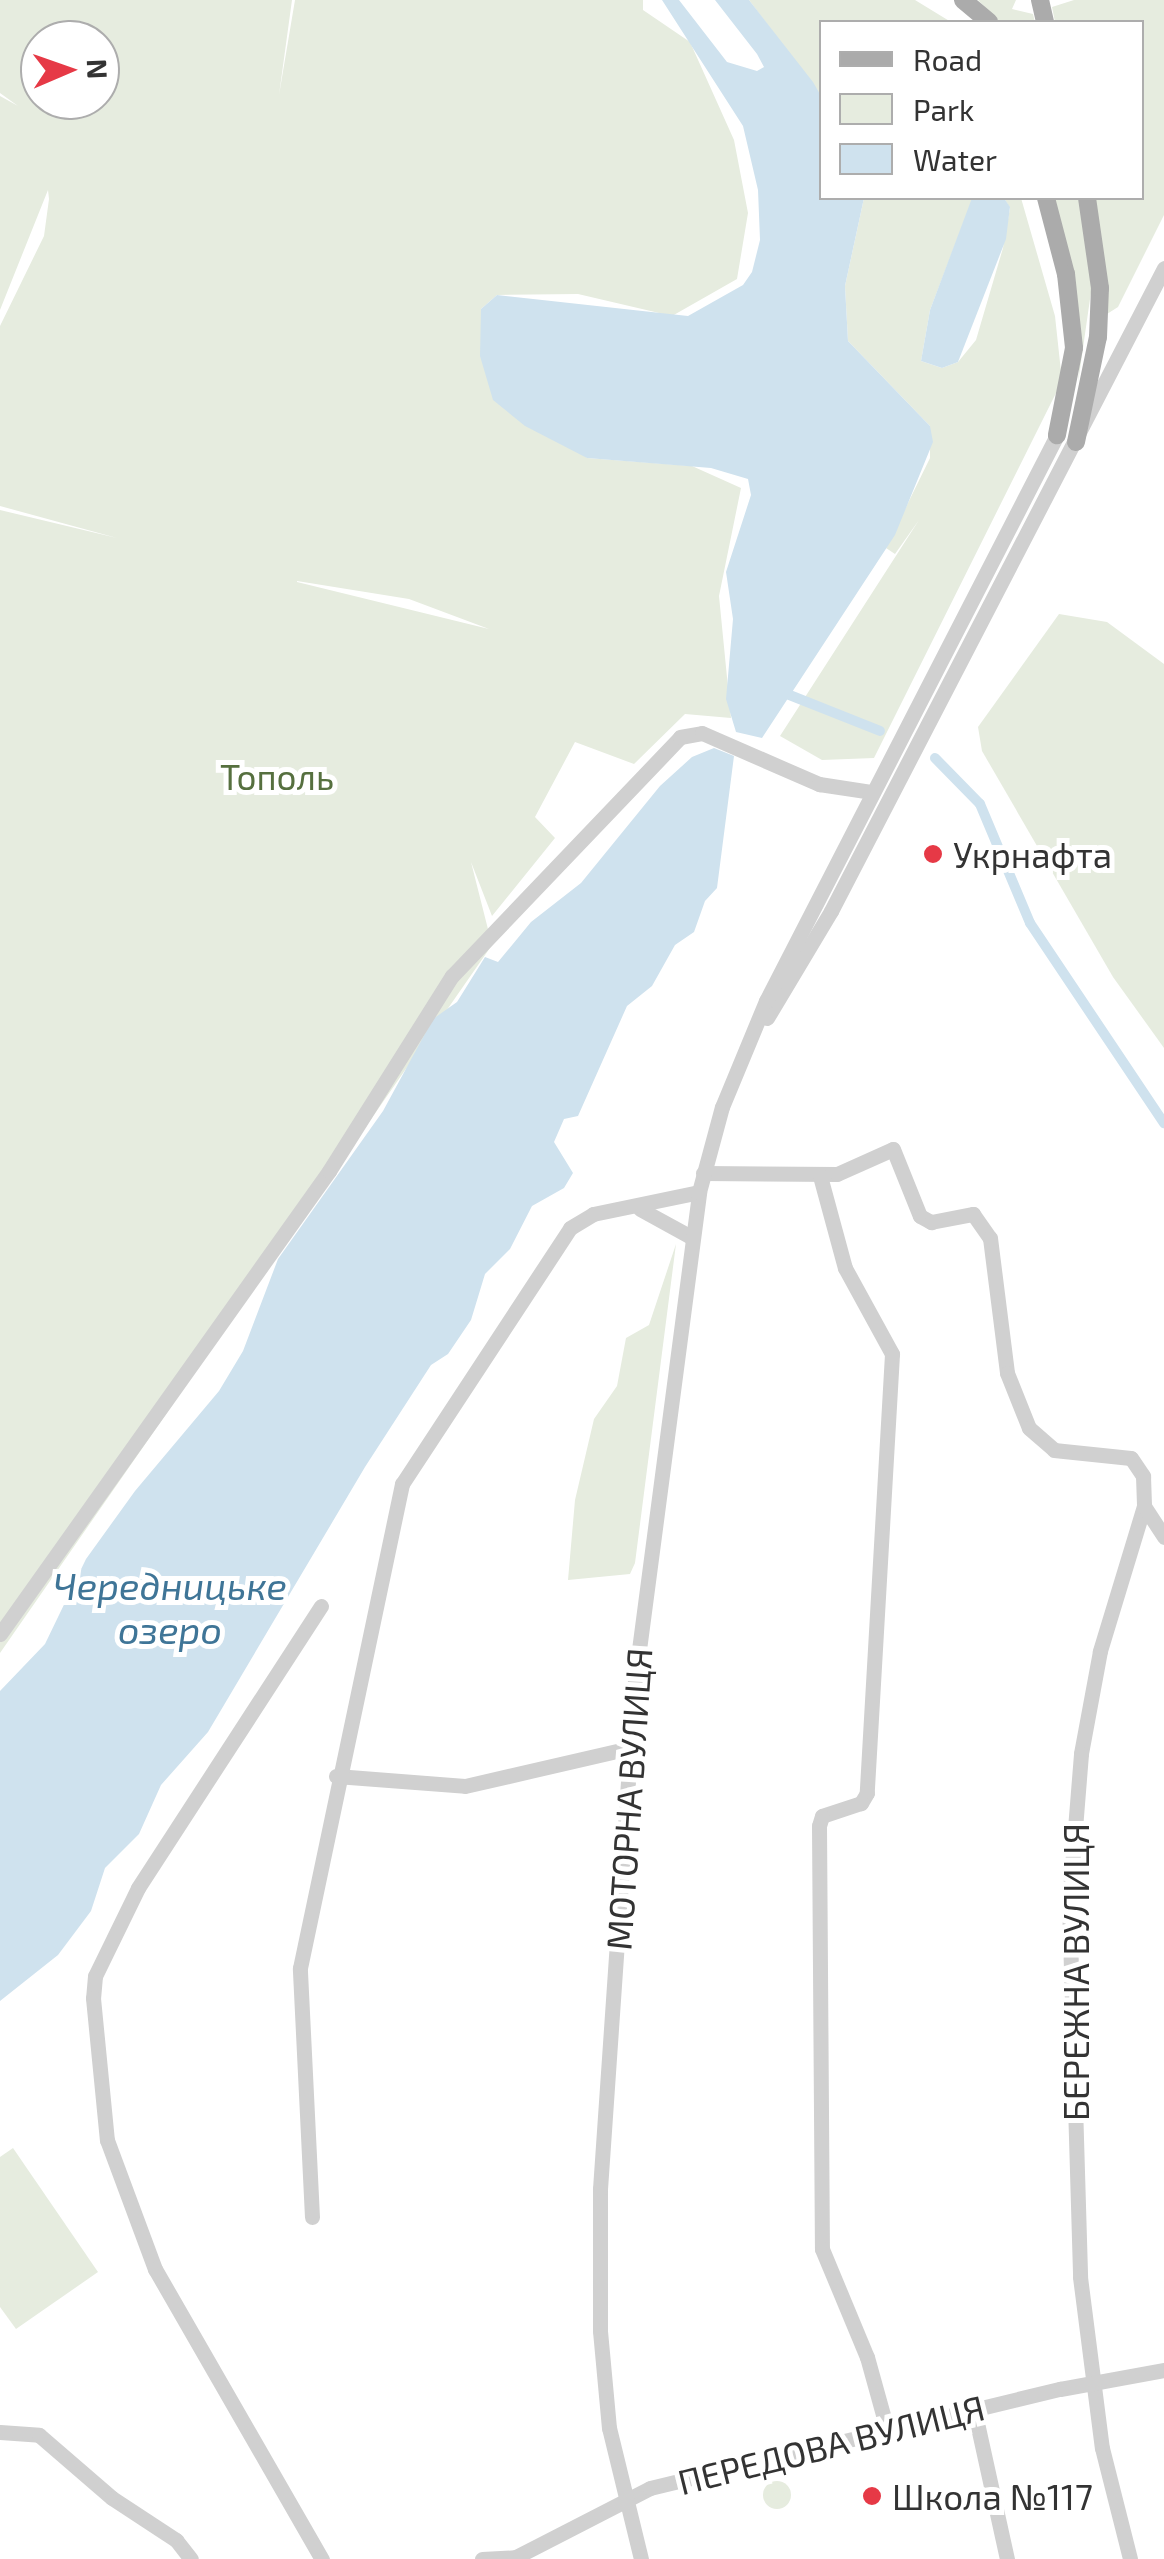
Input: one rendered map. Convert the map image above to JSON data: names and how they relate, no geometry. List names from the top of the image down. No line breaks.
{"streets":{"street":["МОТОРНА ВУЛИЦЯ","БЕРЕЖНА ВУЛИЦЯ","ПЕРЕДОВА ВУЛИЦЯ"]},"crossings":[["МОТОРНА ВУЛИЦЯ","БЕРЕЖНА ВУЛИЦЯ"],["МОТОРНА ВУЛИЦЯ","ПЕРЕДОВА ВУЛИЦЯ"],["БЕРЕЖНА ВУЛИЦЯ","ПЕРЕДОВА ВУЛИЦЯ"]],"water":["Чередницьке озеро"],"parks":["Тополь"],"places":["Укрнафта","Школа №117"],"legend":["Road","Park","Water"],"north":"right"}
